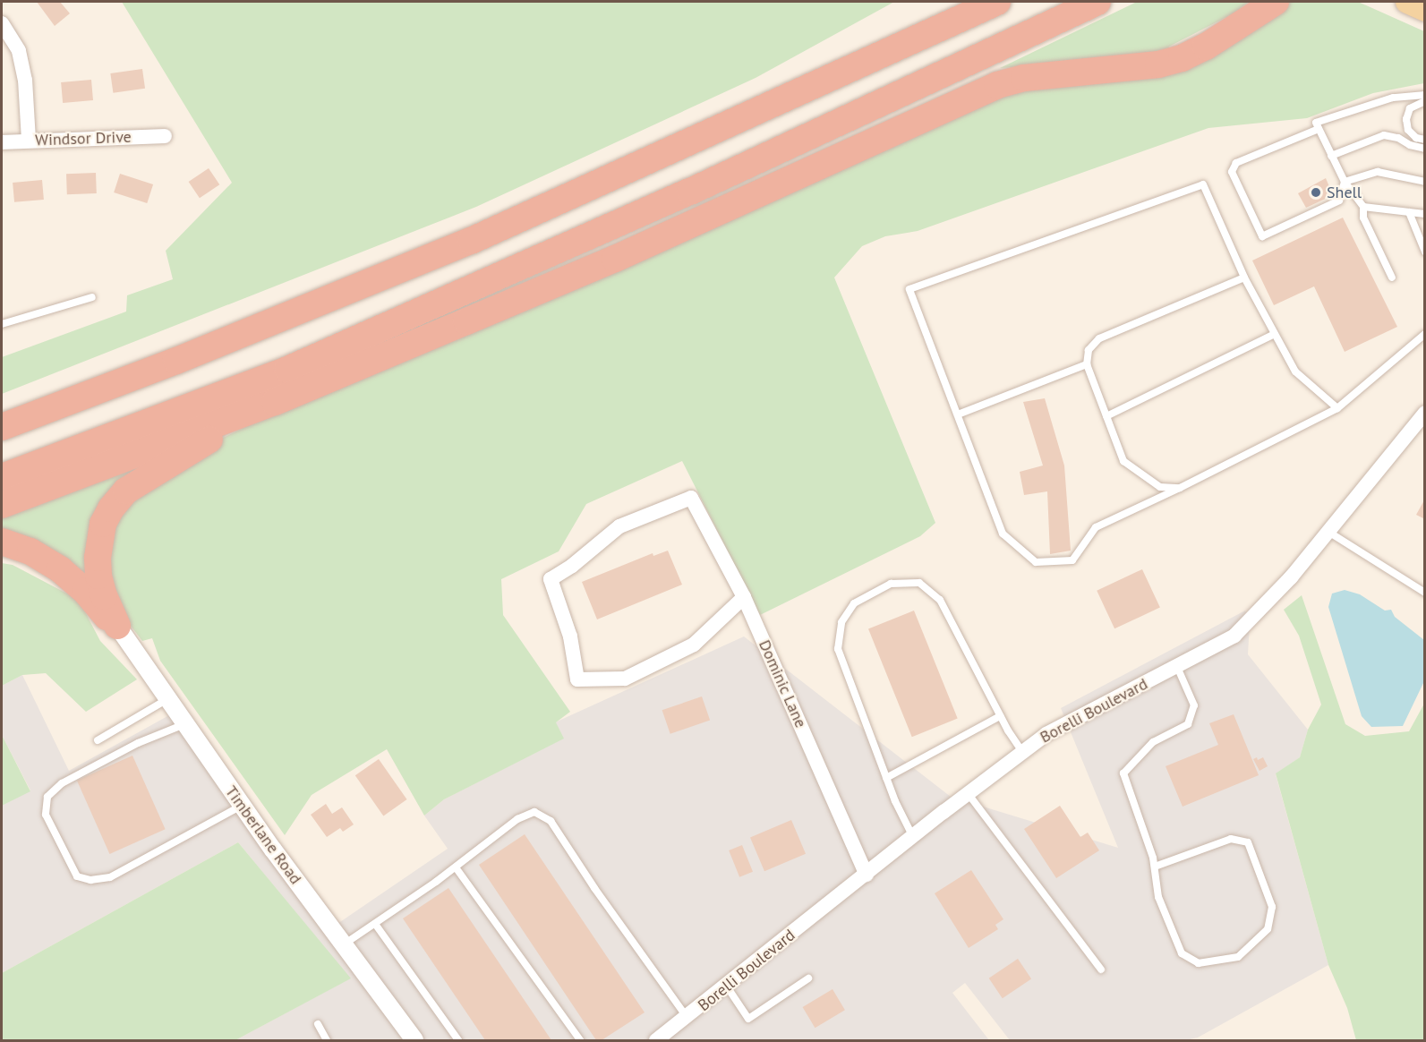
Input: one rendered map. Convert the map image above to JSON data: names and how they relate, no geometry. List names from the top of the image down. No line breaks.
{"streets":{"street":["Windsor Drive","Dominic Lane","Borelli Boulevard","Timberlane Road"]},"crossings":[["Dominic Lane","Borelli Boulevard"]],"places":["Shell"]}
